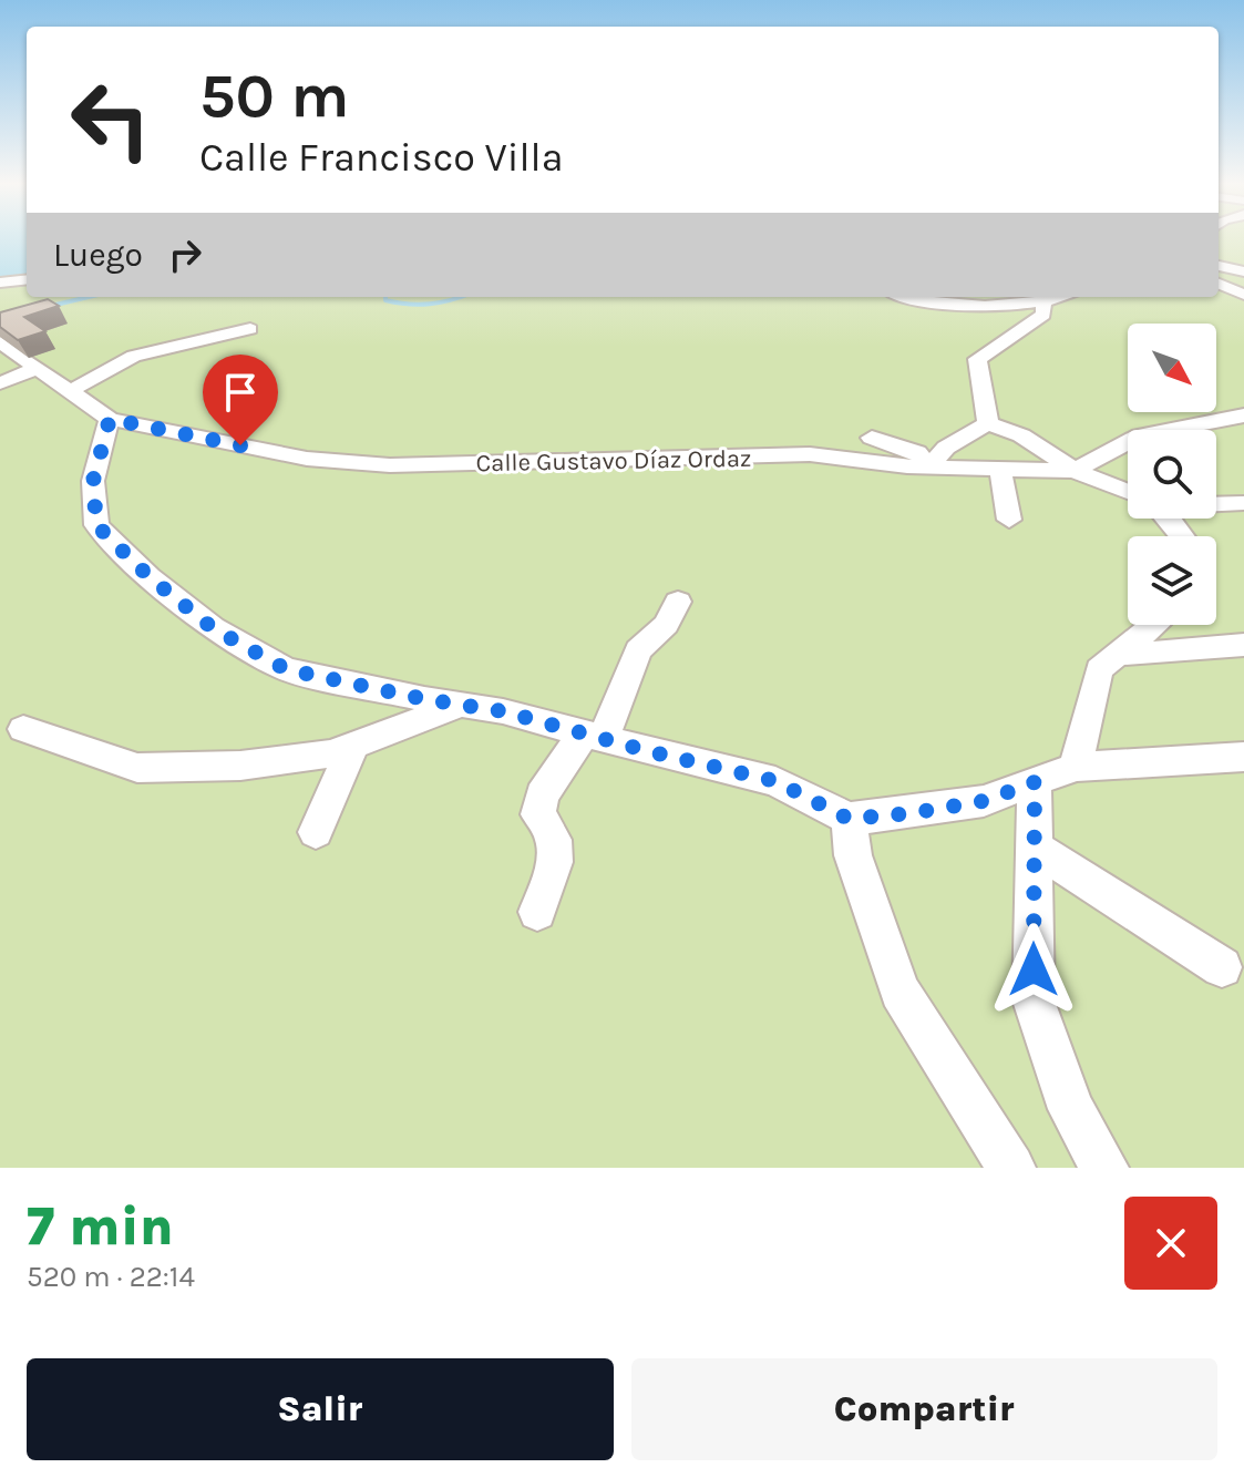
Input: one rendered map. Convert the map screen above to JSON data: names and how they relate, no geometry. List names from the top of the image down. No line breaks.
{"streets":{"street":["Calle Gustavo Díaz Ordaz"]},"north":"bottom right","page":{"turn":["50 m","Calle Francisco Villa"],"then":"Luego","heading":["7 min","520 m · 22:14"],"buttons":["Salir","Compartir"]}}
